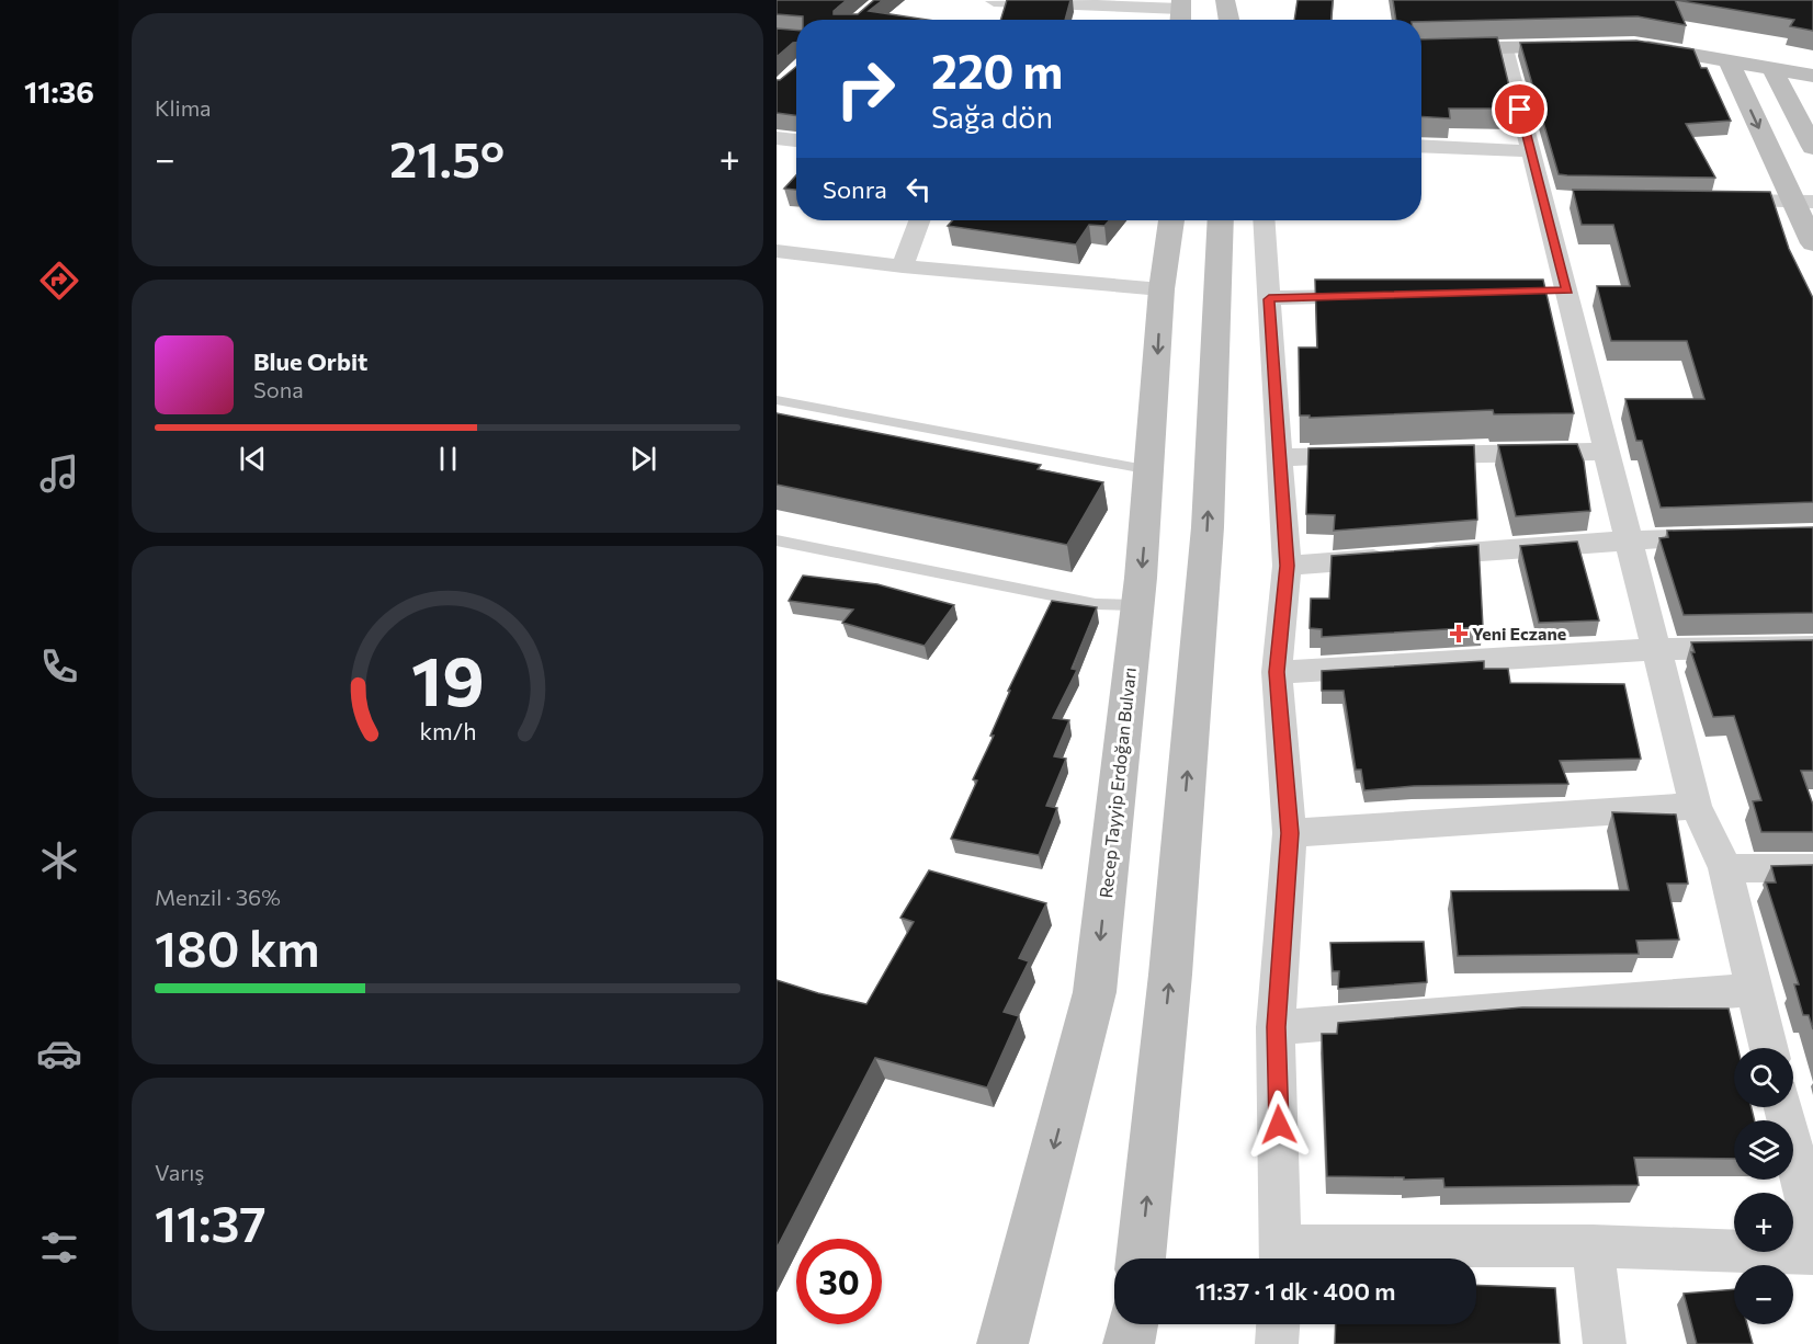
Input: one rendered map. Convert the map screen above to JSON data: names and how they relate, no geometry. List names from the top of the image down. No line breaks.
{"streets":{"main road":["Recep Tayyip Erdoğan Bulvarı"]},"places":{"health":["Yeni Eczane"]},"page":{"tabs":"11:36","tile":["Klima",["Menzil · 36%","180 km"],["Varış","11:37"]],"turn":["220 m","Sağa dön"],"heat":["−","21.5°","+"],"then":"Sonra","song":["Blue Orbit","Sona"],"map_buttons":["+","−"],"limit":"30","trip":"11:37 · 1 dk · 400 m","gauge":["19","km/h"]}}
